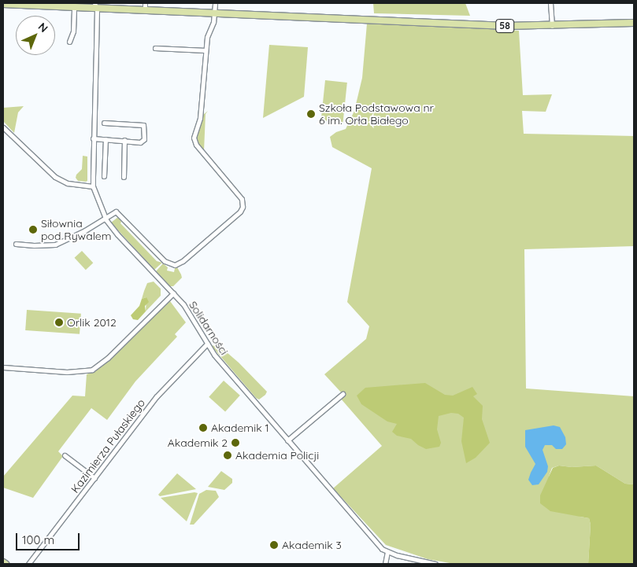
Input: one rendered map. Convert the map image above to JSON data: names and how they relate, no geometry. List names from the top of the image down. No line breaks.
{"streets":{"main road":["58"],"street":["Solidarności","Kazimierza Pułaskiego"]},"crossings":[["58","Solidarności"],["Solidarności","Kazimierza Pułaskiego"]],"places":["Szkoła Podstawowa nr 6 im. Orła Białego","Siłownia pod Rywalem","Orlik 2012","Akademik 1","Akademik 2","Akademia Policji","Akademik 3"],"scale_bar":"100 m","north":"top right"}
